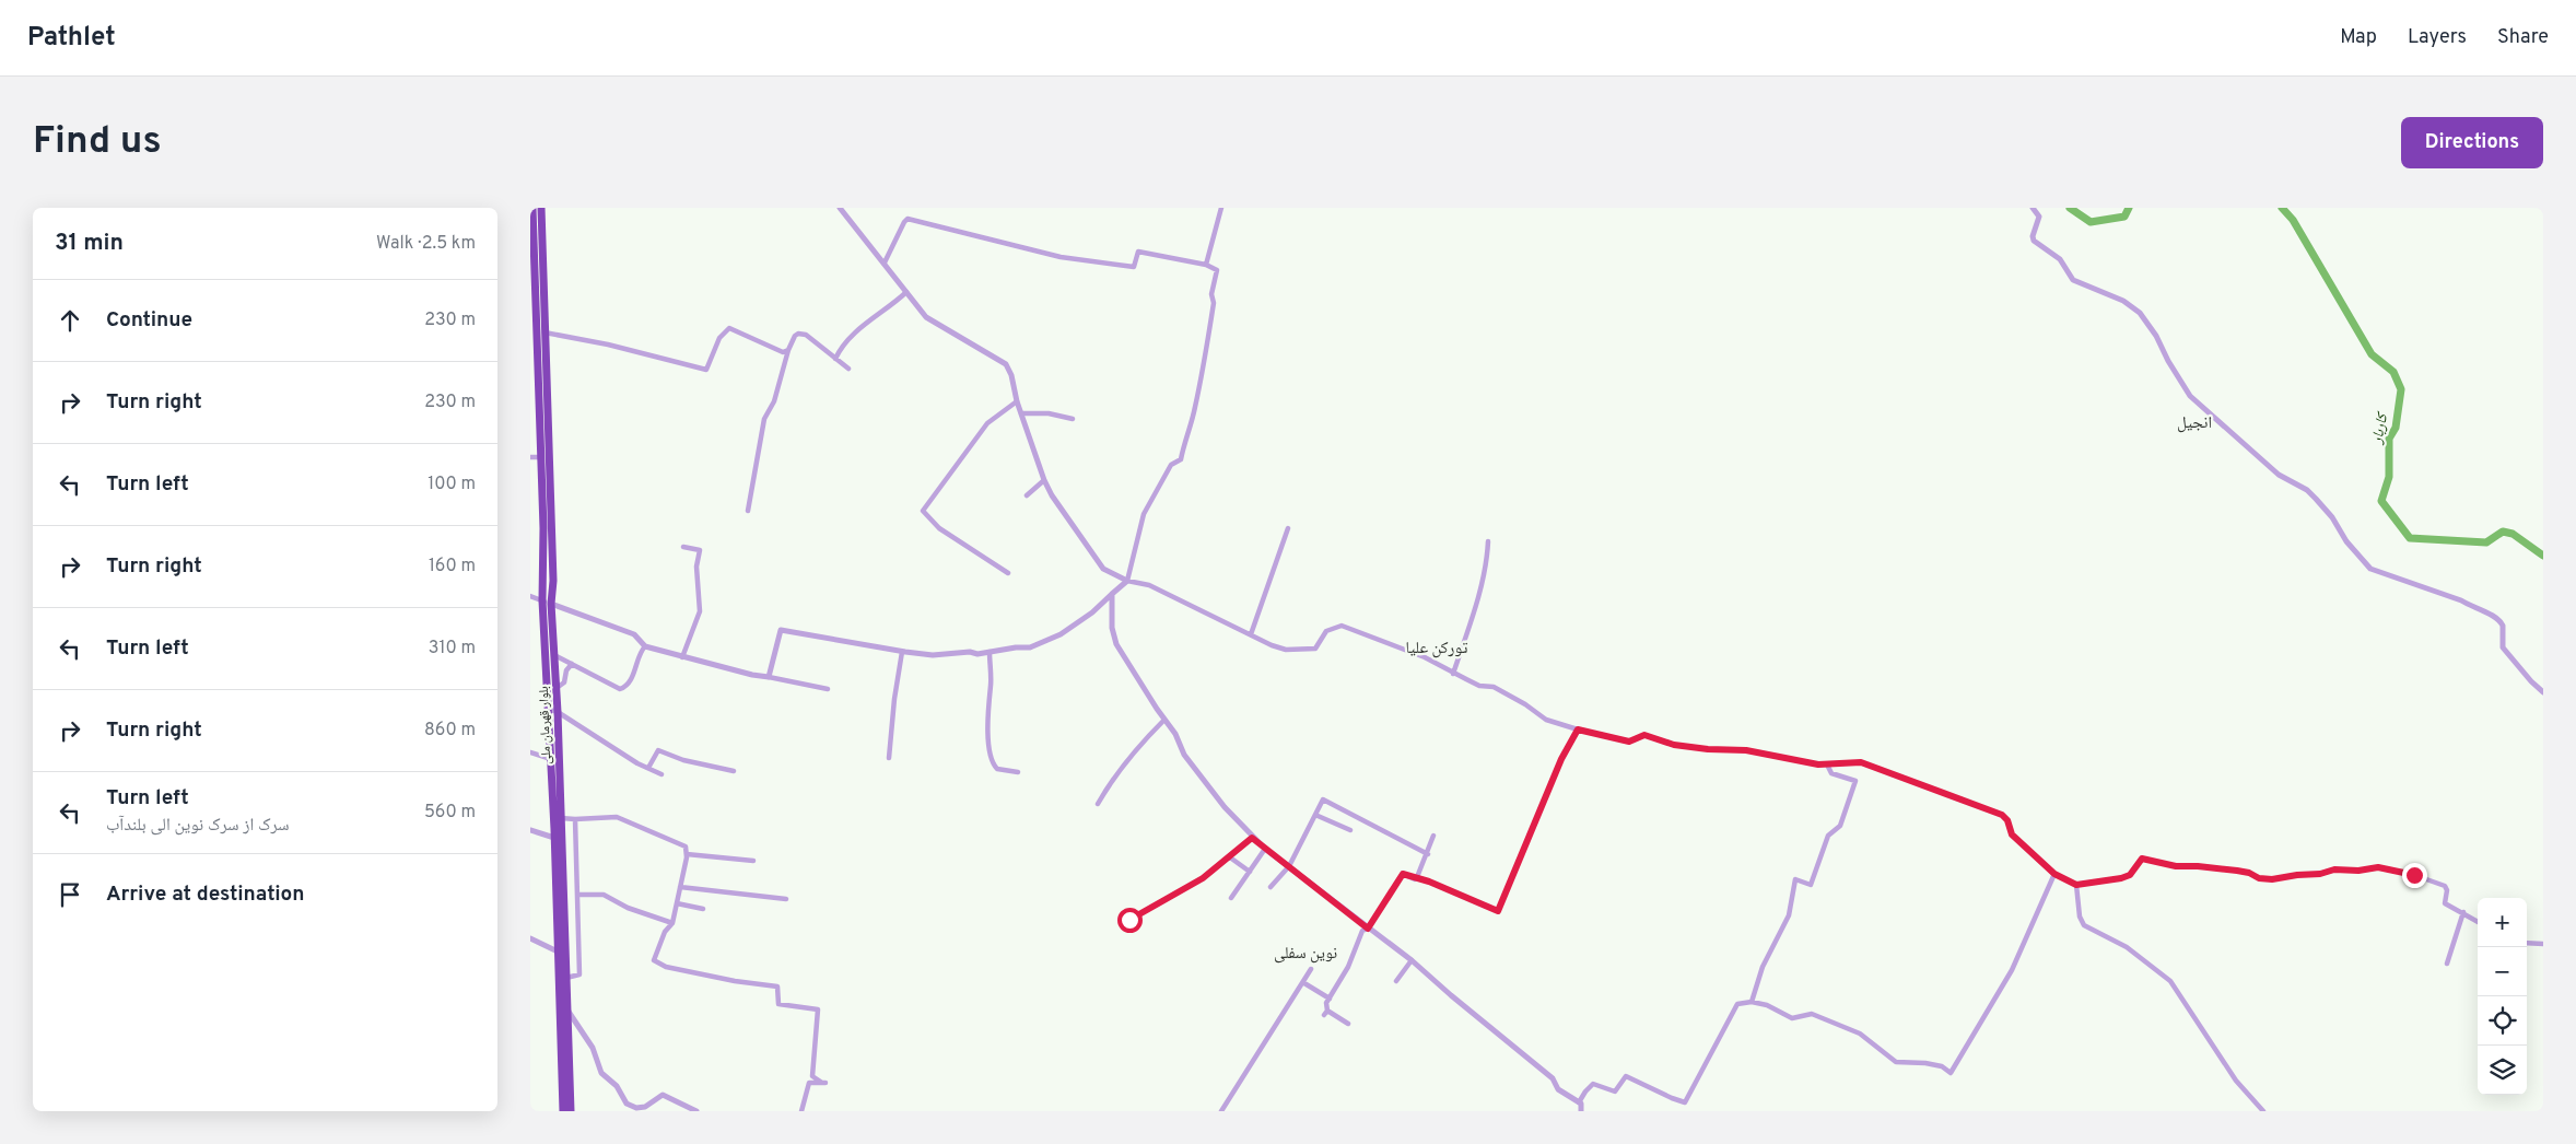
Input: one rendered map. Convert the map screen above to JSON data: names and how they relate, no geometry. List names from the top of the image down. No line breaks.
{"streets":{"highway":["بلوار قهرمان ملی"]},"districts":["انجيل","ټوړکن علیا","نوین سفلى"],"water":["کاربار"],"page":{"header":"Pathlet","nav":["Map","Layers","Share"],"buttons":"Directions","title":"Find us","heading":["31 min","Walk · 2.5 km"],"list":[["Continue","230 m"],["Turn right","230 m"],["Turn left","100 m"],["Turn right","160 m"],["Turn left","310 m"],["Turn right","860 m"],["Turn left","سرک از سرک نوین الی بلندآب","560 m"],"Arrive at destination"],"map_buttons":["+","−"]}}
